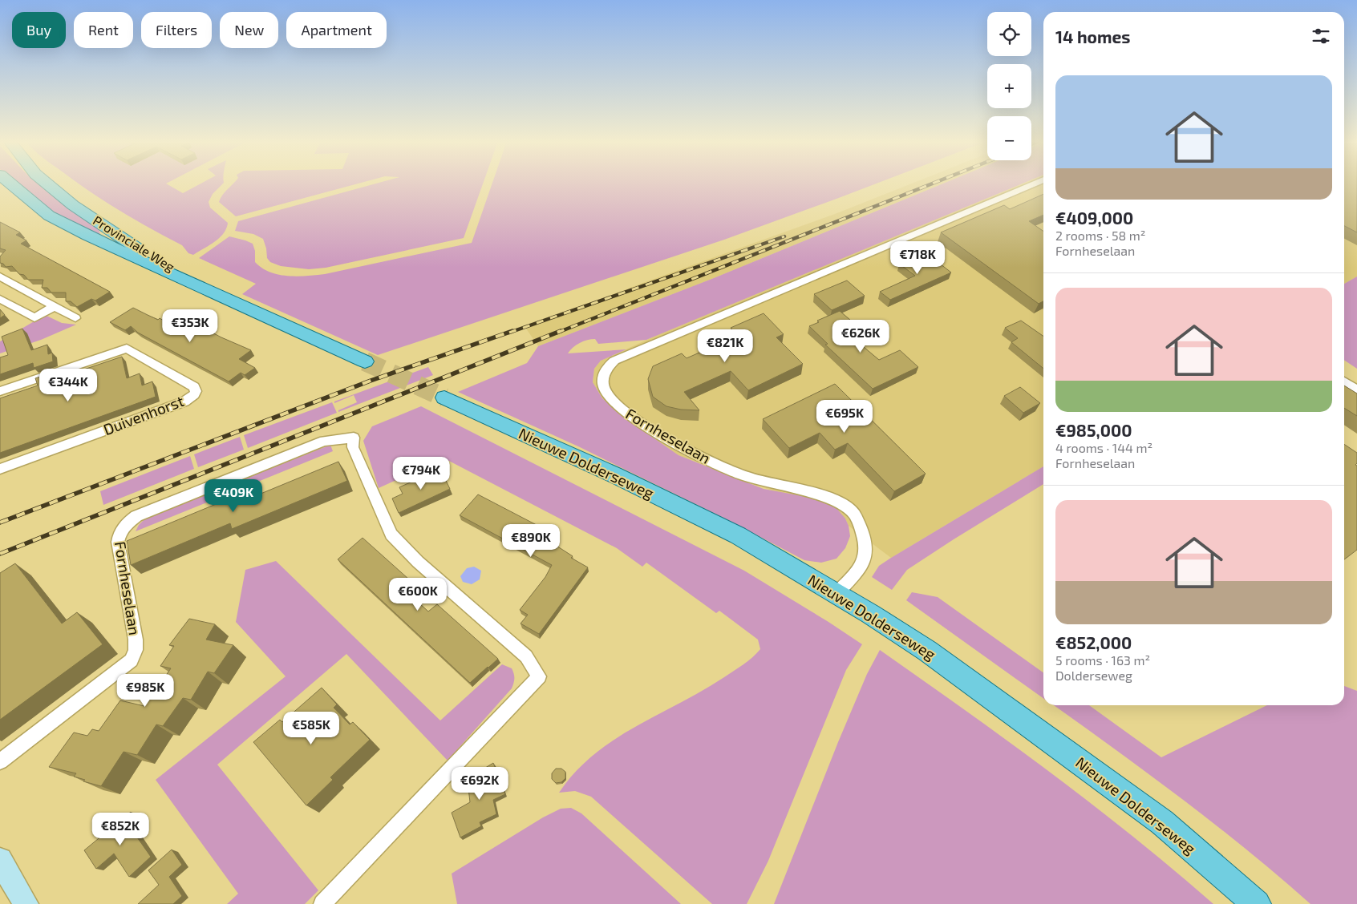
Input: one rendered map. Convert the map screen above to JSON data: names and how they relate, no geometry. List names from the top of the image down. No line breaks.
{"streets":{"main road":["Provinciale Weg","Nieuwe Dolderseweg"],"street":["Duivenhorst","Fornheselaan"]},"crossings":[["Fornheselaan","Nieuwe Dolderseweg"]],"page":{"map_buttons":["+","−"],"chip":["Buy","Rent","Filters","New","Apartment"],"heading":"14 homes","list":[{"name":"€409,000","note":"2 rooms · 58 m² · Fornheselaan"},{"name":"€985,000","note":"4 rooms · 144 m² · Fornheselaan"},{"name":"€852,000","note":"5 rooms · 163 m² · Dolderseweg"}],"price":["€718K","€353K","€626K","€821K","€344K","€695K","€794K","€409K","€890K","€600K","€985K","€585K","€692K","€852K"]}}
